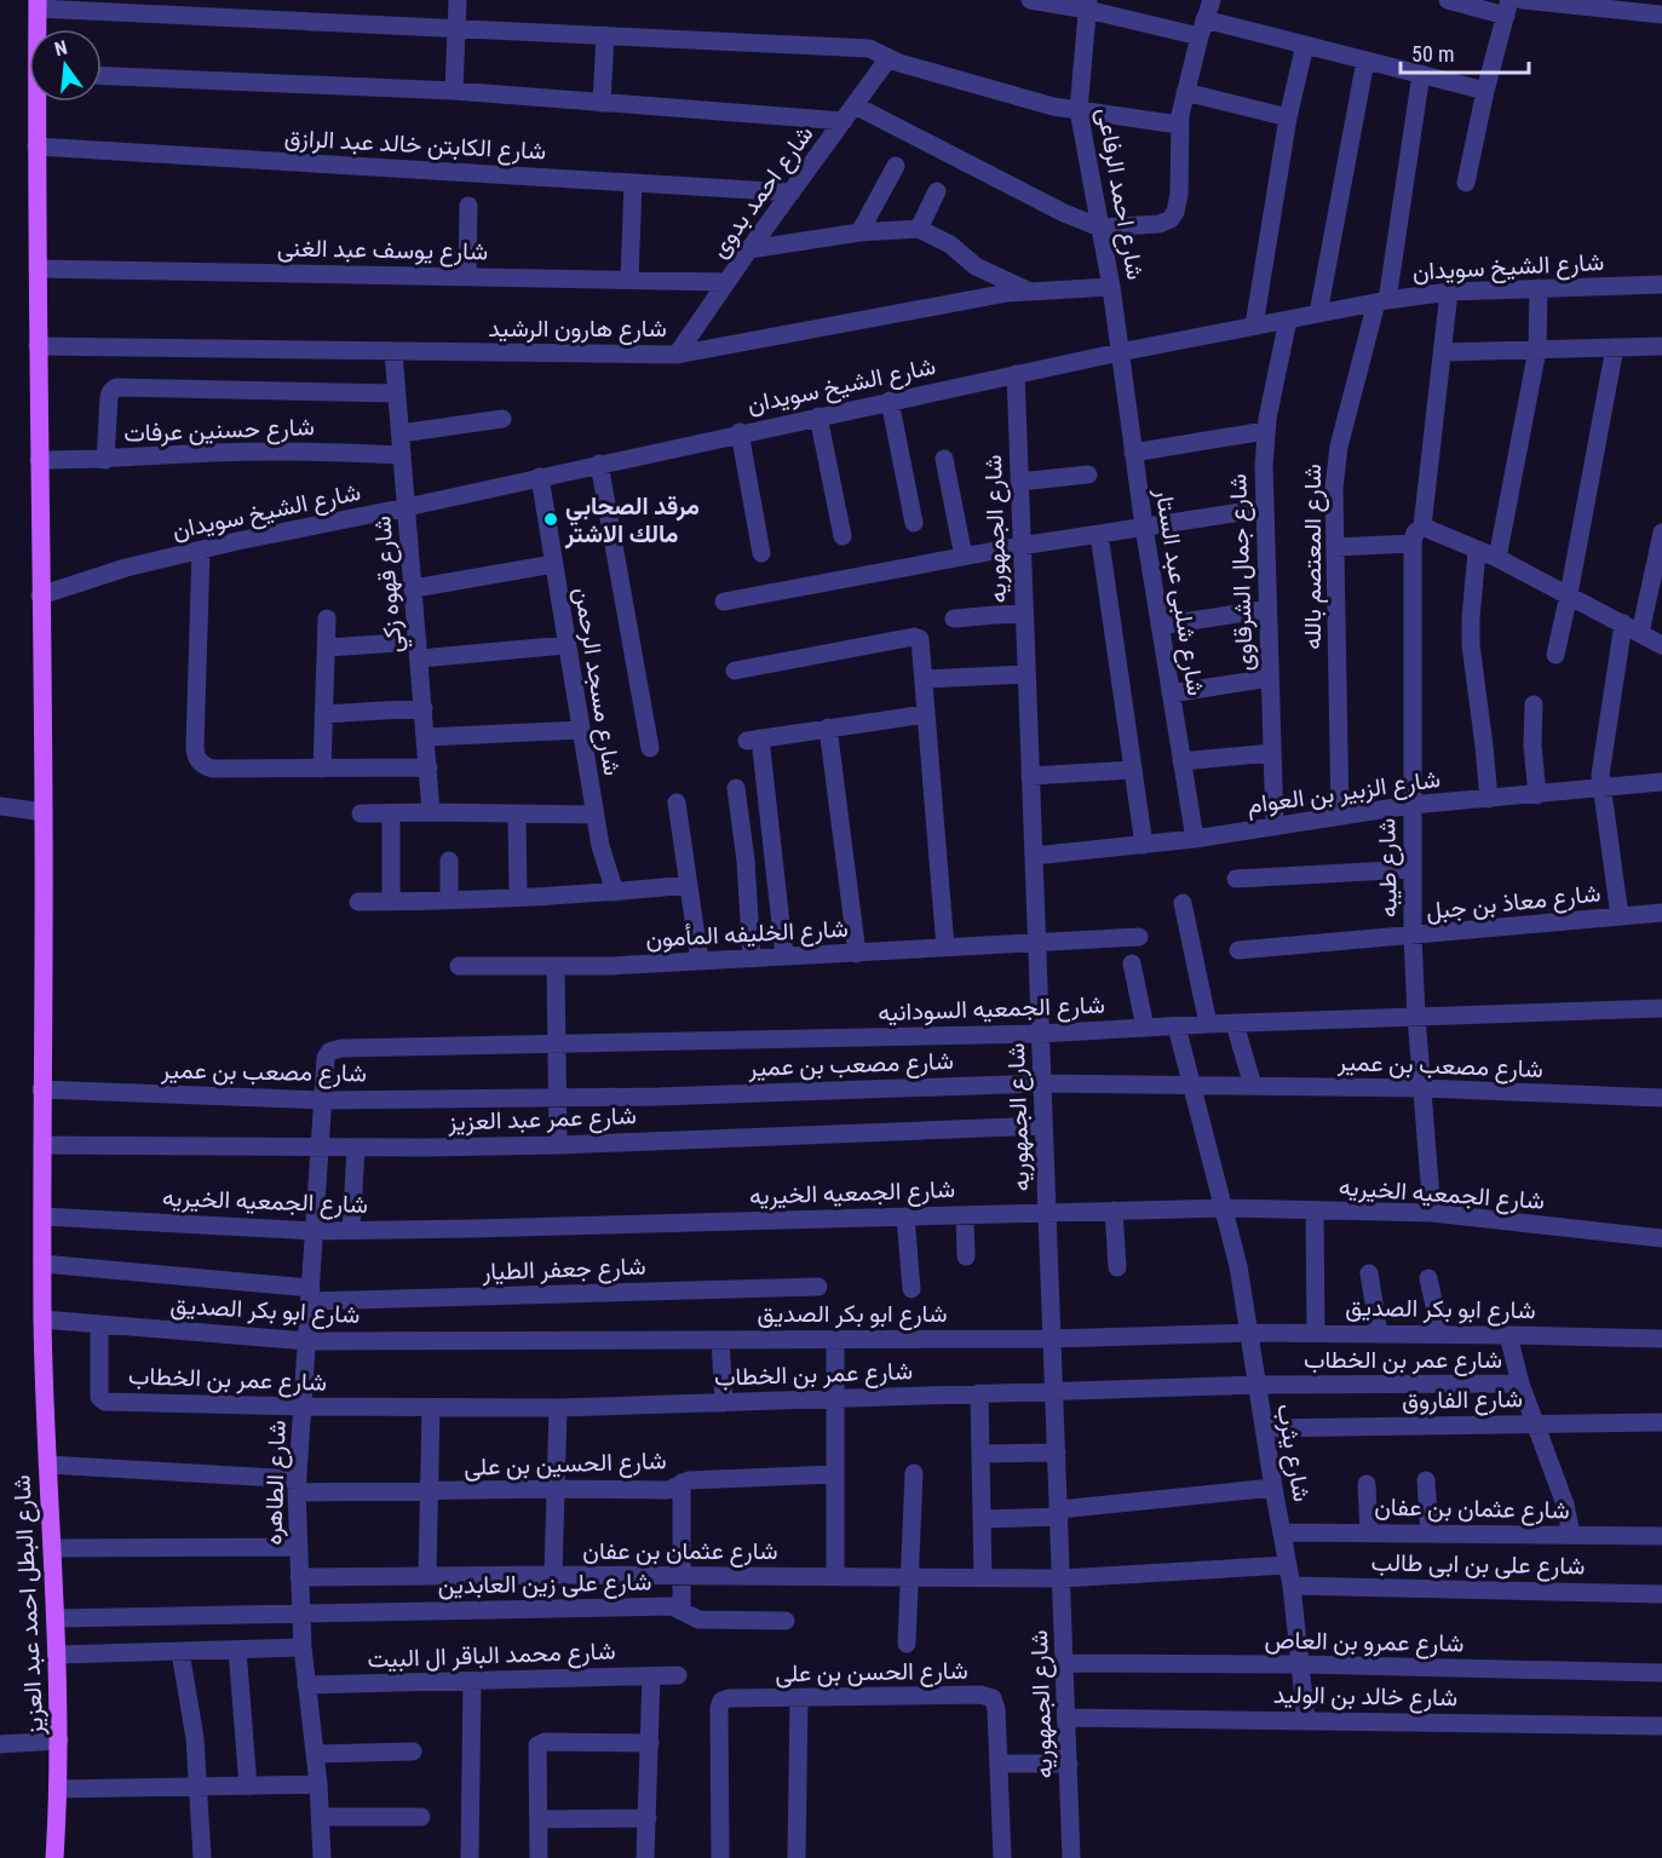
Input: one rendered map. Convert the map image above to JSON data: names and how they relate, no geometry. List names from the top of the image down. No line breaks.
{"streets":{"main road":["شارع البطل احمد عبد العزيز"],"street":["شارع الكابتن خالد عبد الرازق","شارع احمد بدوى","شارع احمد الرفاعى","شارع يوسف عبد الغنى","شارع الشيخ سويدان","شارع هارون الرشيد","شارع حسنين عرفات","شارع الجمهوريه","شارع المعتصم بالله","شارع جمال الشرقاوى","شارع قهوه زكي","شارع شلبى عبد الستار","شارع مسجد الرحمن","شارع الزبير بن العوام","شارع طيبه","شارع معاذ بن جبل","شارع الخليفه المأمون","شارع الجمعيه السودانيه","شارع مصعب بن عمير","شارع عمر عبد العزيز","شارع الجمعيه الخيريه","شارع جعفر الطيار","شارع ابو بكر الصديق","شارع عمر بن الخطاب","شارع الفاروق","شارع يثرب","شارع الحسين بن على","شارع الطاهره","شارع عثمان بن عفان","شارع على بن ابى طالب","شارع على زين العابدين","شارع عمرو بن العاص","شارع محمد الباقر ال البيت","شارع الحسن بن على","شارع خالد بن الوليد"]},"crossings":[["شارع الكابتن خالد عبد الرازق","شارع احمد بدوى"],["شارع الكابتن خالد عبد الرازق","شارع البطل احمد عبد العزيز"],["شارع احمد بدوى","شارع يوسف عبد الغنى"],["شارع احمد بدوى","شارع هارون الرشيد"],["شارع احمد الرفاعى","شارع الشيخ سويدان"],["شارع احمد الرفاعى","شارع هارون الرشيد"],["شارع احمد الرفاعى","شارع شلبى عبد الستار"],["شارع يوسف عبد الغنى","شارع البطل احمد عبد العزيز"],["شارع الشيخ سويدان","شارع الجمهوريه"],["شارع الشيخ سويدان","شارع المعتصم بالله"],["شارع الشيخ سويدان","شارع جمال الشرقاوى"],["شارع الشيخ سويدان","شارع قهوه زكي"],["شارع الشيخ سويدان","شارع شلبى عبد الستار"],["شارع الشيخ سويدان","شارع مسجد الرحمن"],["شارع الشيخ سويدان","شارع طيبه"],["شارع الشيخ سويدان","شارع البطل احمد عبد العزيز"],["شارع هارون الرشيد","شارع قهوه زكي"],["شارع هارون الرشيد","شارع البطل احمد عبد العزيز"],["شارع حسنين عرفات","شارع قهوه زكي"],["شارع حسنين عرفات","شارع البطل احمد عبد العزيز"],["شارع الجمهوريه","شارع الزبير بن العوام"],["شارع الجمهوريه","شارع الخليفه المأمون"],["شارع الجمهوريه","شارع الجمعيه السودانيه"],["شارع الجمهوريه","شارع مصعب بن عمير"],["شارع الجمهوريه","شارع عمر عبد العزيز"],["شارع الجمهوريه","شارع الجمعيه الخيريه"],["شارع الجمهوريه","شارع ابو بكر الصديق"],["شارع الجمهوريه","شارع عمر بن الخطاب"],["شارع الجمهوريه","شارع عثمان بن عفان"],["شارع الجمهوريه","شارع عمرو بن العاص"],["شارع الجمهوريه","شارع خالد بن الوليد"],["شارع المعتصم بالله","شارع الزبير بن العوام"],["شارع جمال الشرقاوى","شارع الزبير بن العوام"],["شارع شلبى عبد الستار","شارع الزبير بن العوام"],["شارع الزبير بن العوام","شارع طيبه"],["شارع طيبه","شارع معاذ بن جبل"],["شارع طيبه","شارع الجمعيه السودانيه"],["شارع طيبه","شارع مصعب بن عمير"],["شارع طيبه","شارع الجمعيه الخيريه"],["شارع الجمعيه السودانيه","شارع يثرب"],["شارع الجمعيه السودانيه","شارع الطاهره"],["شارع مصعب بن عمير","شارع يثرب"],["شارع مصعب بن عمير","شارع الطاهره"],["شارع مصعب بن عمير","شارع البطل احمد عبد العزيز"],["شارع عمر عبد العزيز","شارع الطاهره"],["شارع عمر عبد العزيز","شارع البطل احمد عبد العزيز"],["شارع الجمعيه الخيريه","شارع يثرب"],["شارع الجمعيه الخيريه","شارع الطاهره"],["شارع الجمعيه الخيريه","شارع البطل احمد عبد العزيز"],["شارع جعفر الطيار","شارع الطاهره"],["شارع جعفر الطيار","شارع البطل احمد عبد العزيز"],["شارع ابو بكر الصديق","شارع عمر بن الخطاب"],["شارع ابو بكر الصديق","شارع يثرب"],["شارع ابو بكر الصديق","شارع الطاهره"],["شارع ابو بكر الصديق","شارع البطل احمد عبد العزيز"],["شارع عمر بن الخطاب","شارع يثرب"],["شارع عمر بن الخطاب","شارع الطاهره"],["شارع الفاروق","شارع يثرب"],["شارع يثرب","شارع عثمان بن عفان"],["شارع يثرب","شارع على بن ابى طالب"],["شارع يثرب","شارع عمرو بن العاص"],["شارع يثرب","شارع خالد بن الوليد"],["شارع الحسين بن على","شارع الطاهره"],["شارع الحسين بن على","شارع البطل احمد عبد العزيز"],["شارع الطاهره","شارع عثمان بن عفان"],["شارع الطاهره","شارع على زين العابدين"],["شارع الطاهره","شارع محمد الباقر ال البيت"],["شارع على زين العابدين","شارع البطل احمد عبد العزيز"]],"places":["مرقد الصحابي مالك الاشتر"],"scale_bar":"50 m","north":"top"}
